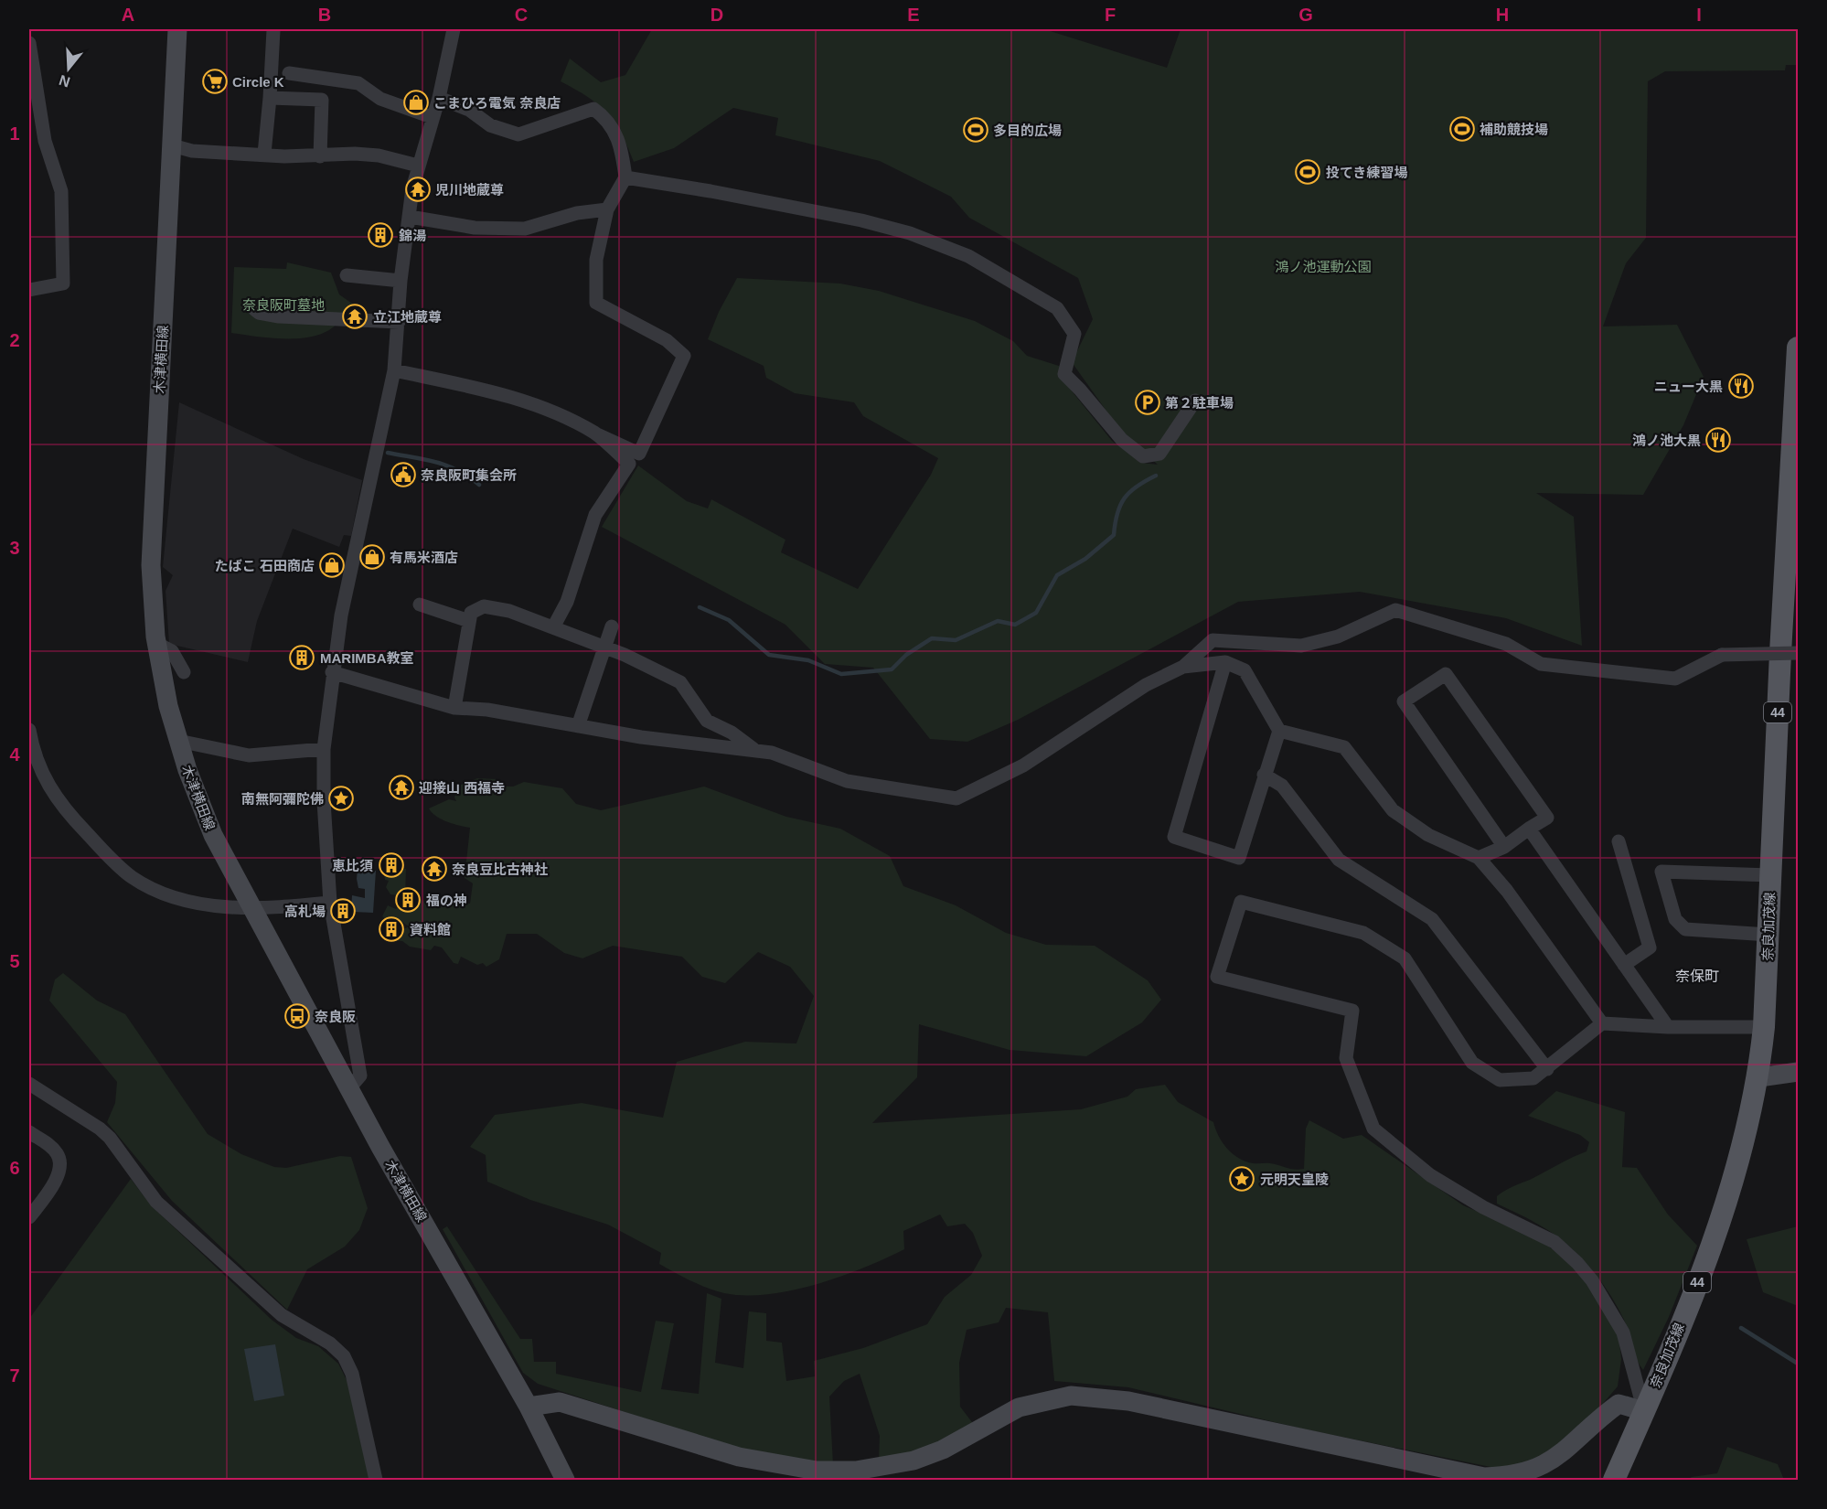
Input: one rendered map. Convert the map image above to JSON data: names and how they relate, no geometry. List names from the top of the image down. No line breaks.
{"streets":{"main road":["木津横田線","44","奈良加茂線"]},"districts":["奈保町"],"parks":["鴻ノ池運動公園","奈良阪町墓地"],"places":{"supermarket":["Circle K"],"shop":["こまひろ電気 奈良店","有馬米酒店","たばこ 石田商店"],"sports":["補助競技場","多目的広場","投てき練習場"],"temple":["児川地蔵尊","立江地蔵尊","迎接山 西福寺","奈良豆比古神社"],"building":["錦湯","MARIMBA教室","恵比須","福の神","高札場","資料館"],"restaurant":["ニュー大黒","鴻ノ池大黒"],"parking":["第２駐車場"],"public building":["奈良阪町集会所"],"place":["南無阿彌陀佛","元明天皇陵"],"bus stop":["奈良阪"]},"north":"bottom","grid":{"columns":["A","B","C","D","E","F","G","H","I"],"rows":["1","2","3","4","5","6","7"]}}
